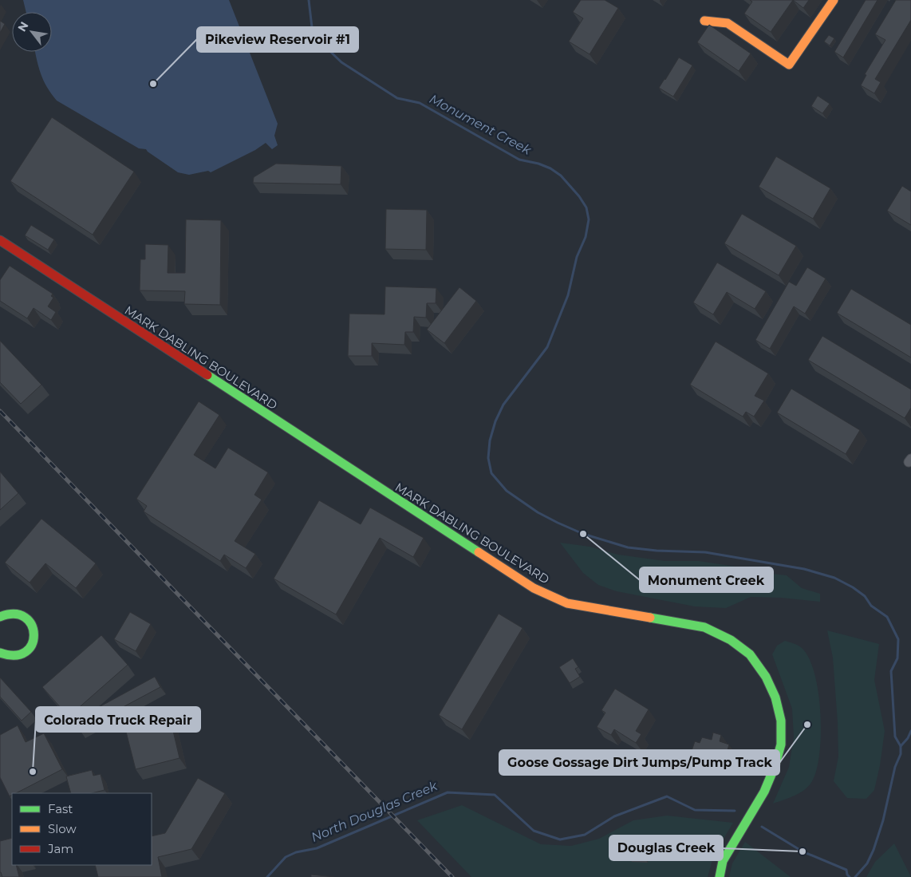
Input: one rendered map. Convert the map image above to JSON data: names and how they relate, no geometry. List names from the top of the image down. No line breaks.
{"streets":{"street":["MARK DABLING BOULEVARD"]},"water":["Monument Creek","North Douglas Creek"],"places":["Pikeview Reservoir #1","Monument Creek","Goose Gossage Dirt Jumps/Pump Track","Colorado Truck Repair","Douglas Creek"],"legend":["Fast","Slow","Jam"],"north":"top left"}
